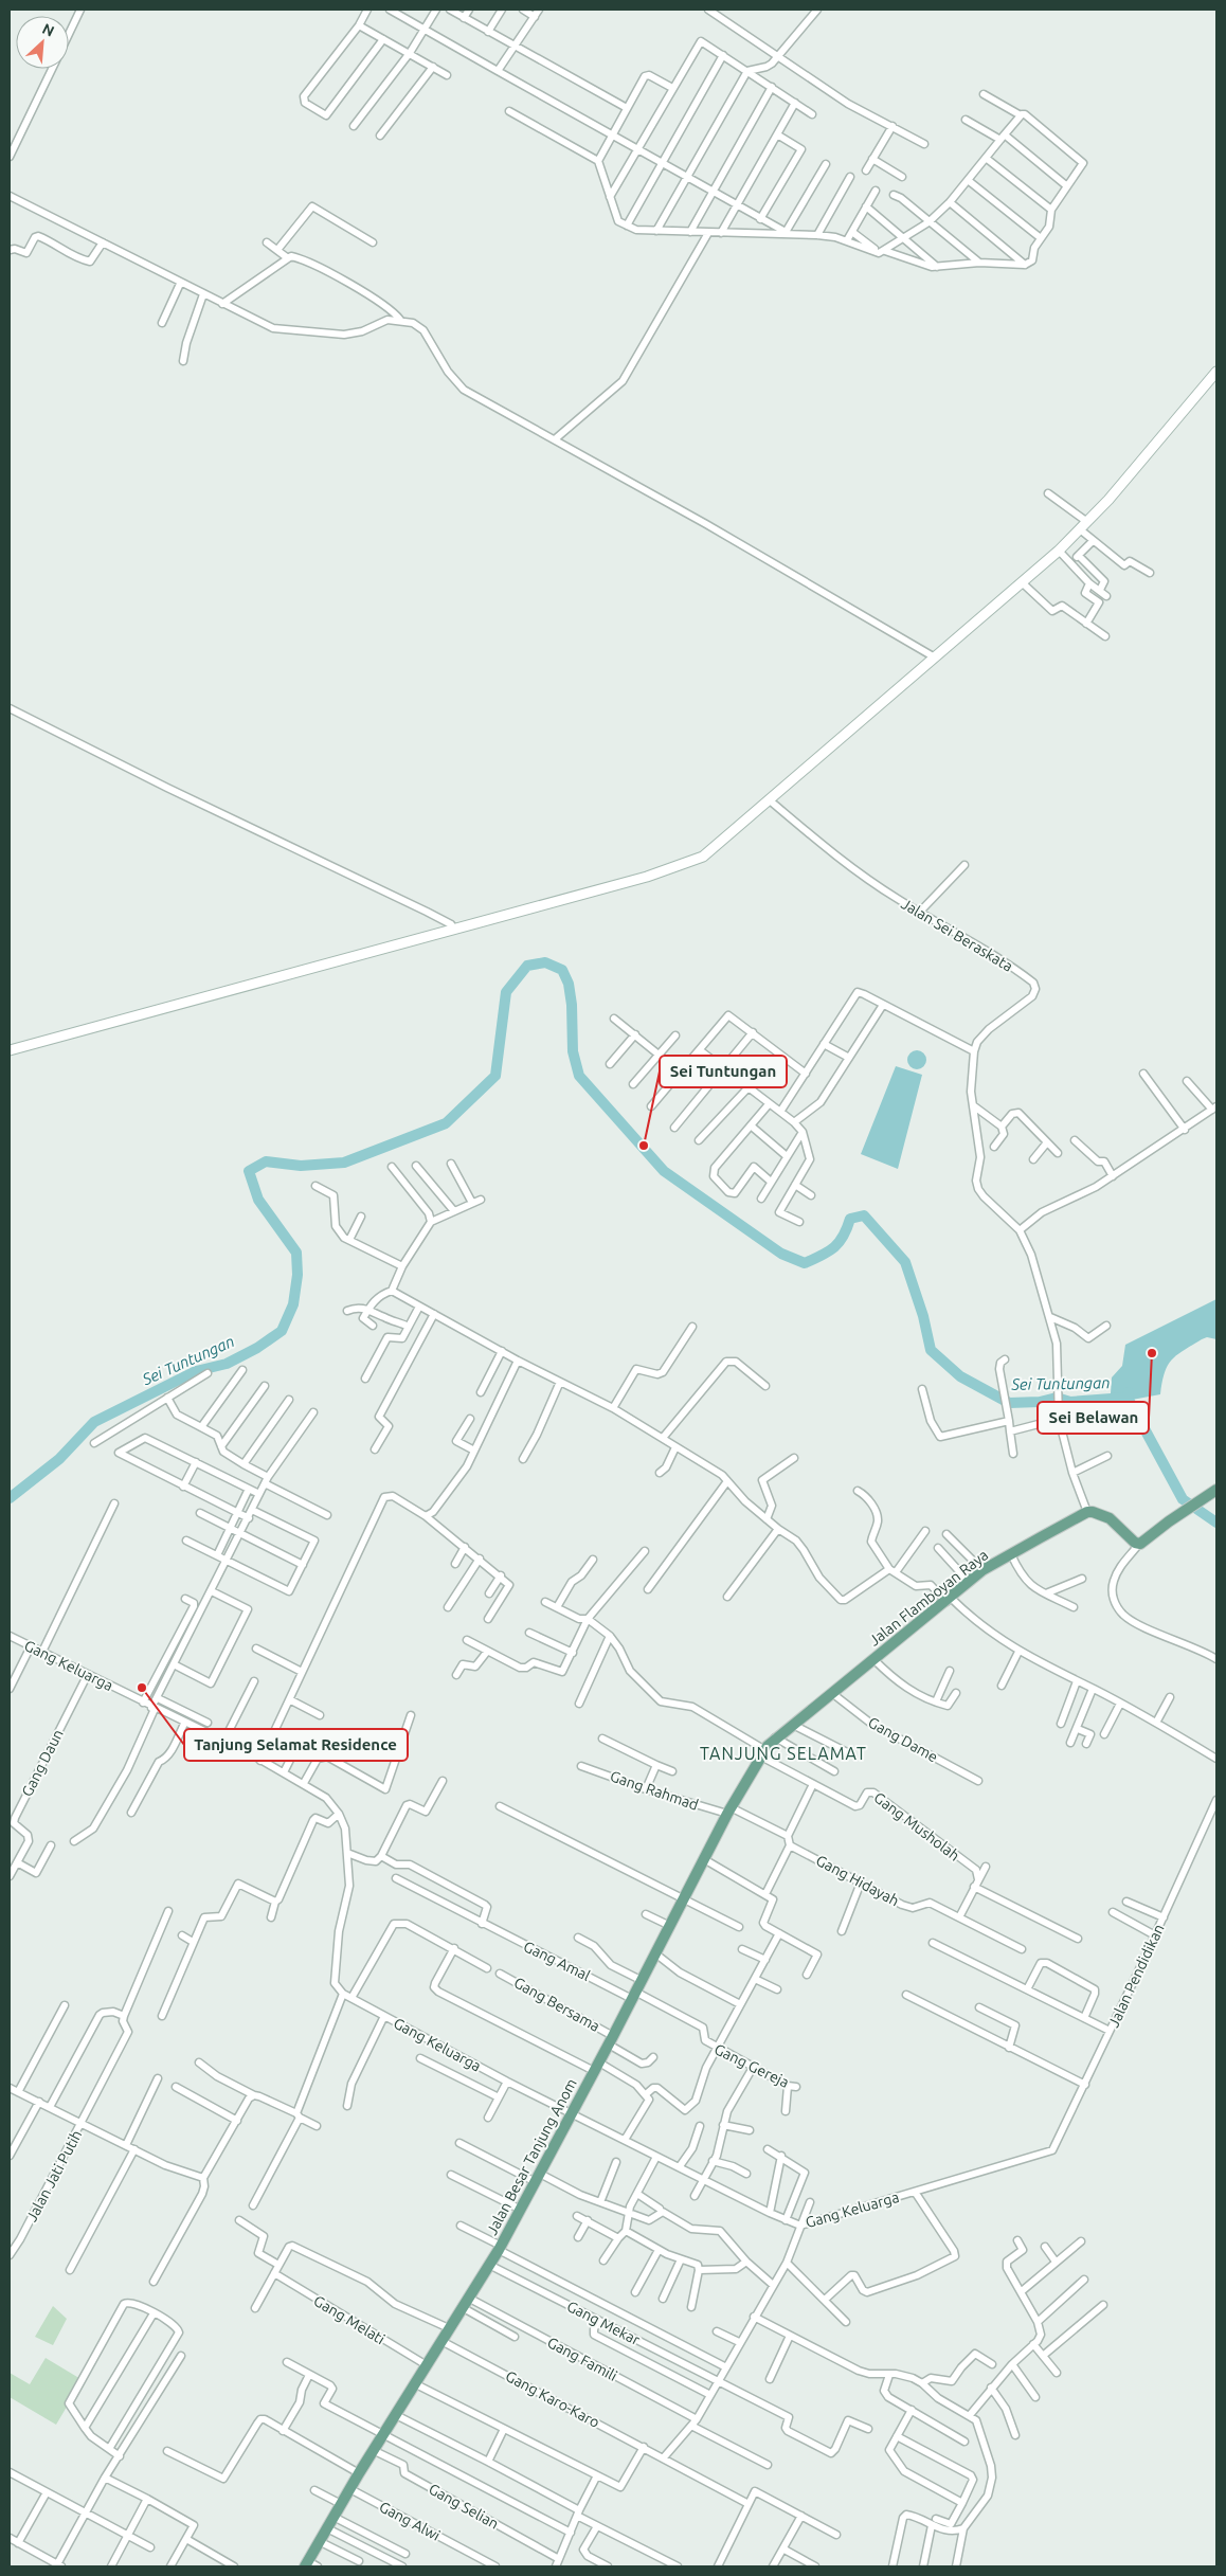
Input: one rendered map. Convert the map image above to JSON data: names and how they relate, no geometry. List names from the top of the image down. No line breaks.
{"streets":{"main road":["Jalan Flamboyan Raya","Jalan Besar Tanjung Anom"],"street":["Jalan Sei Beraskata","Gang Keluarga","Gang Dame","Gang Daun","Gang Rahmad","Gang Musholah","Gang Hidayah","Gang Amal","Jalan Pendidikan","Gang Bersama","Gang Gereja","Jalan Jati Putih","Gang Melati","Gang Mekar","Gang Famili","Gang Karo-Karo","Gang Selian","Gang Alwi"]},"crossings":[["Jalan Sei Beraskata","Jalan Flamboyan Raya"],["Jalan Flamboyan Raya","Gang Dame"],["Jalan Flamboyan Raya","Gang Musholah"],["Jalan Flamboyan Raya","Jalan Besar Tanjung Anom"],["Gang Keluarga","Gang Daun"],["Gang Keluarga","Jalan Pendidikan"],["Gang Keluarga","Jalan Besar Tanjung Anom"],["Gang Rahmad","Jalan Besar Tanjung Anom"],["Gang Musholah","Jalan Besar Tanjung Anom"],["Gang Amal","Gang Gereja"],["Gang Amal","Jalan Besar Tanjung Anom"],["Gang Bersama","Jalan Besar Tanjung Anom"],["Gang Gereja","Jalan Besar Tanjung Anom"],["Jalan Besar Tanjung Anom","Gang Melati"],["Jalan Besar Tanjung Anom","Gang Mekar"],["Jalan Besar Tanjung Anom","Gang Famili"],["Jalan Besar Tanjung Anom","Gang Karo-Karo"],["Jalan Besar Tanjung Anom","Gang Selian"],["Jalan Besar Tanjung Anom","Gang Alwi"]],"districts":["TANJUNG SELAMAT"],"water":["Sei Tuntungan"],"places":["Sei Tuntungan","Sei Belawan","Tanjung Selamat Residence"],"north":"top right"}
